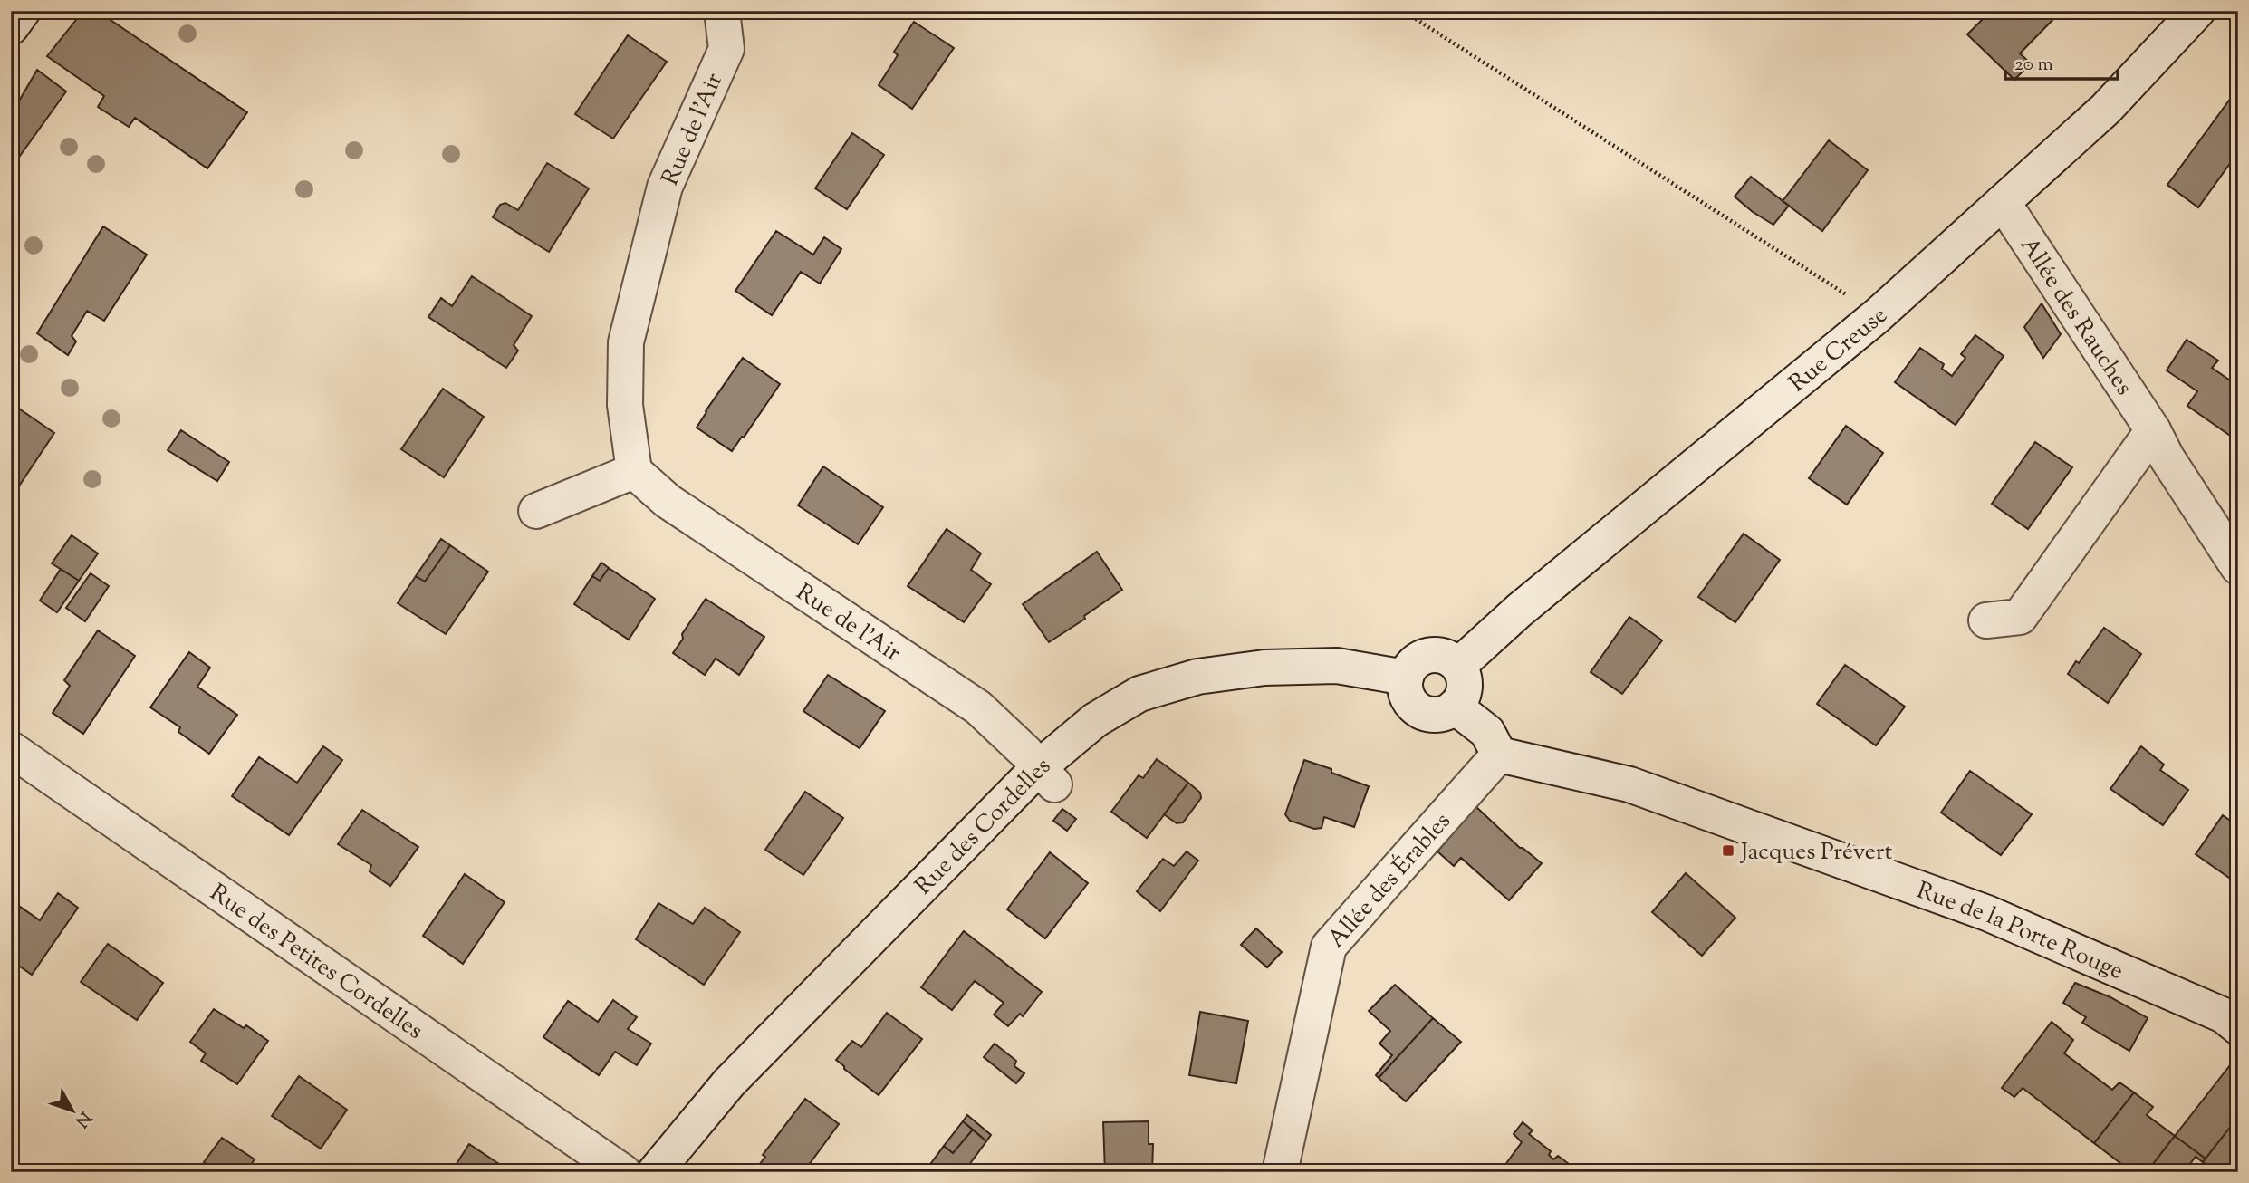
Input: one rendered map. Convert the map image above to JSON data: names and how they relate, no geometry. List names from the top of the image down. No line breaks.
{"streets":{"street":["Rue de l'Air","Allée des Rauches","Rue Creuse","Rue des Cordelles","Allée des Érables","Rue de la Porte Rouge","Rue des Petites Cordelles"]},"crossings":[["Rue de l'Air","Rue des Cordelles"],["Allée des Rauches","Rue Creuse"],["Rue Creuse","Rue des Cordelles"],["Allée des Érables","Rue de la Porte Rouge"]],"places":{"transit":["Jacques Prévert"]},"scale_bar":"20 m","north":"bottom right"}
